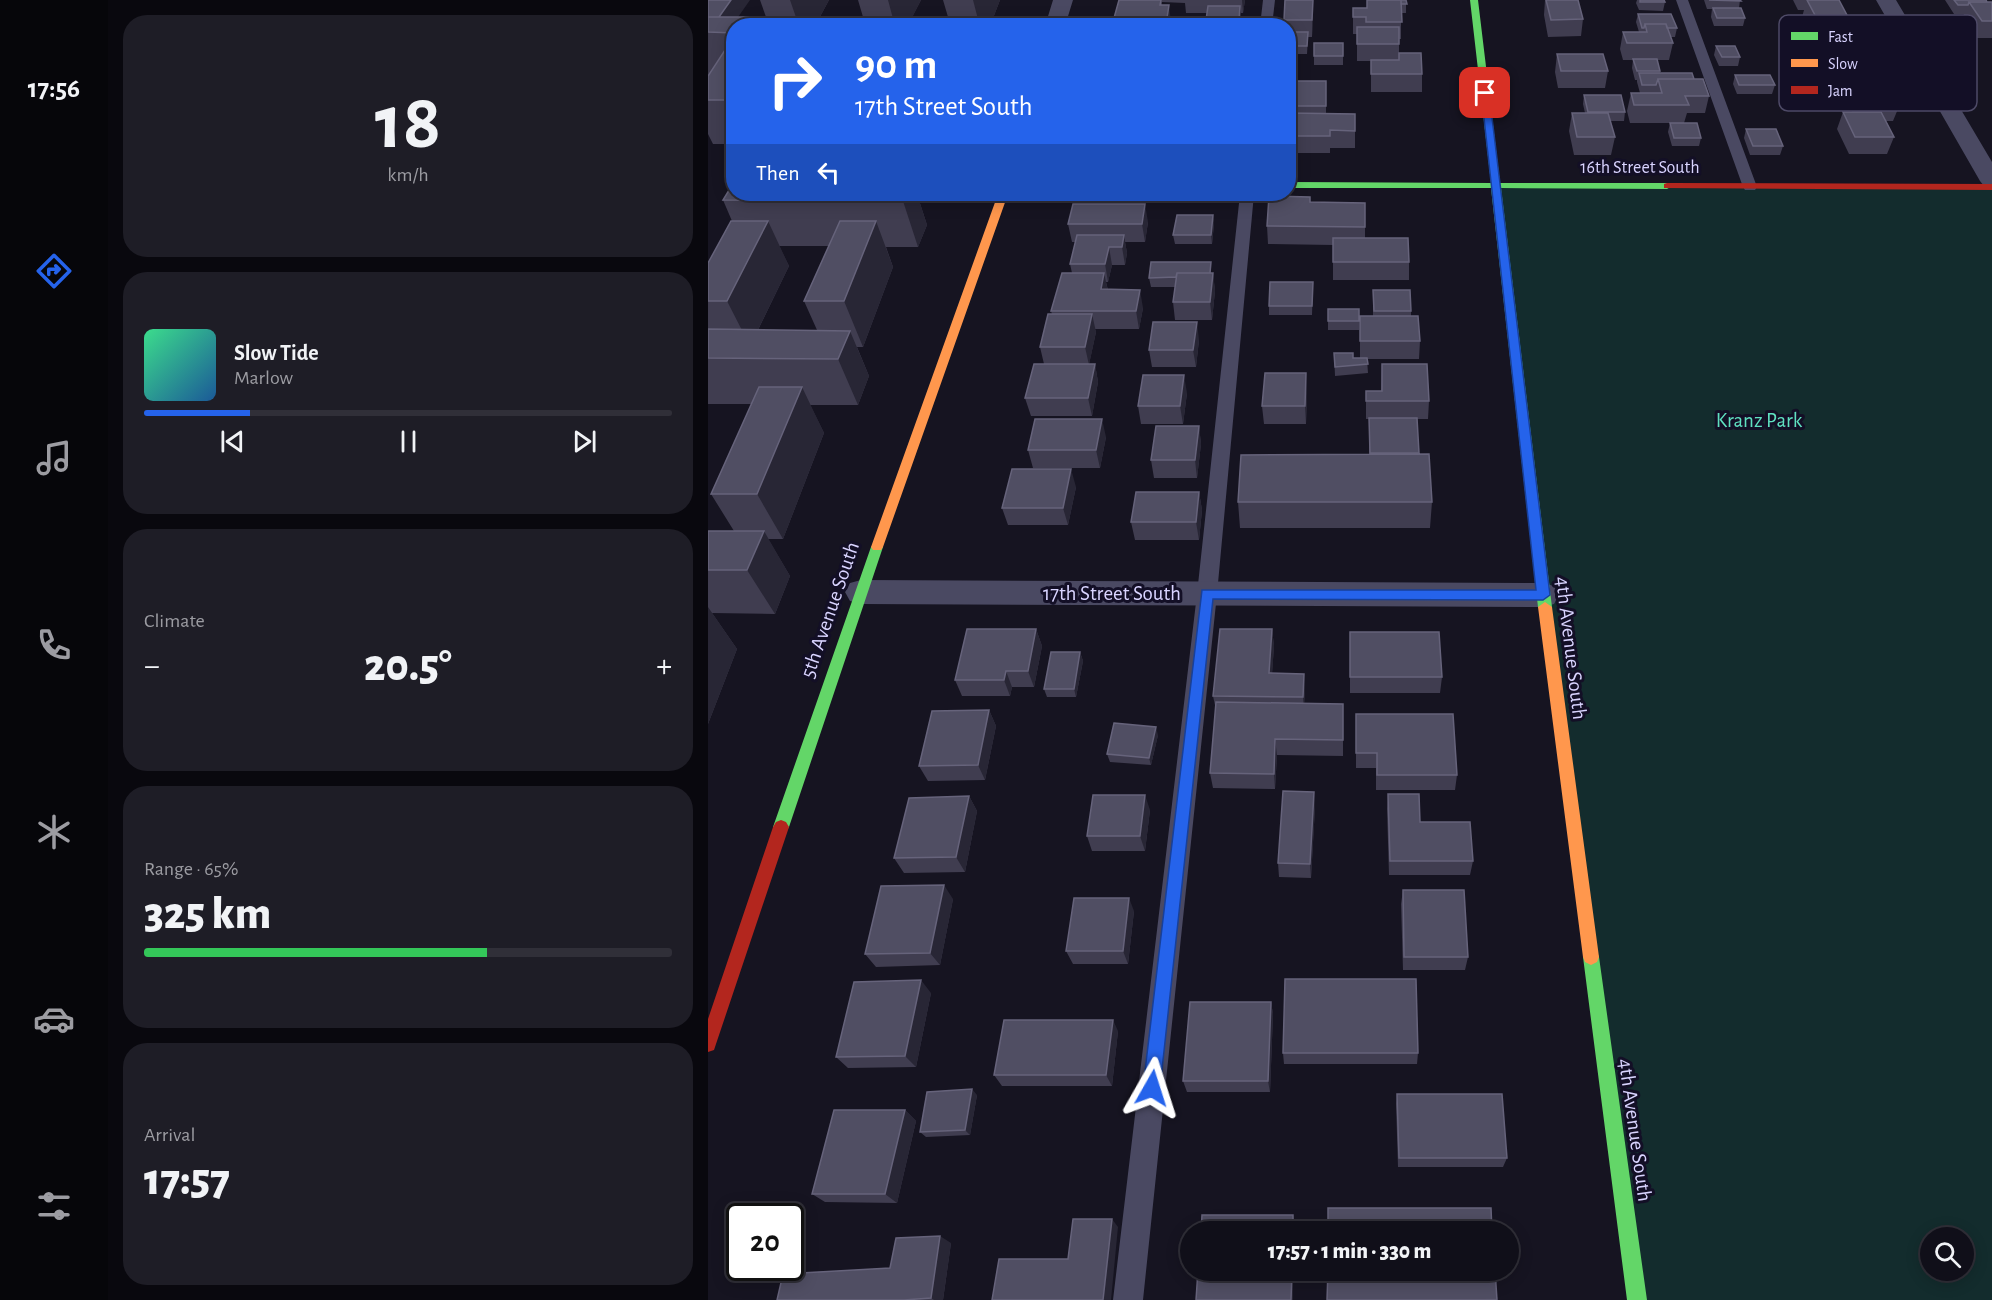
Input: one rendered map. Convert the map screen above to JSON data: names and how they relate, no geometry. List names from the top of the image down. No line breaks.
{"streets":{"street":["16th Street South","17th Street South","5th Avenue South","4th Avenue South"]},"crossings":[["16th Street South","4th Avenue South"],["17th Street South","5th Avenue South"],["17th Street South","4th Avenue South"]],"parks":["Kranz Park"],"legend":["Fast","Slow","Jam"],"page":{"tabs":"17:56","tile":[["18","km/h"],"Climate",["Range · 65%","325 km"],["Arrival","17:57"]],"turn":["90 m","17th Street South"],"then":"Then","song":["Slow Tide","Marlow"],"heat":["−","20.5°","+"],"limit":"20","trip":"17:57 · 1 min · 330 m"}}
